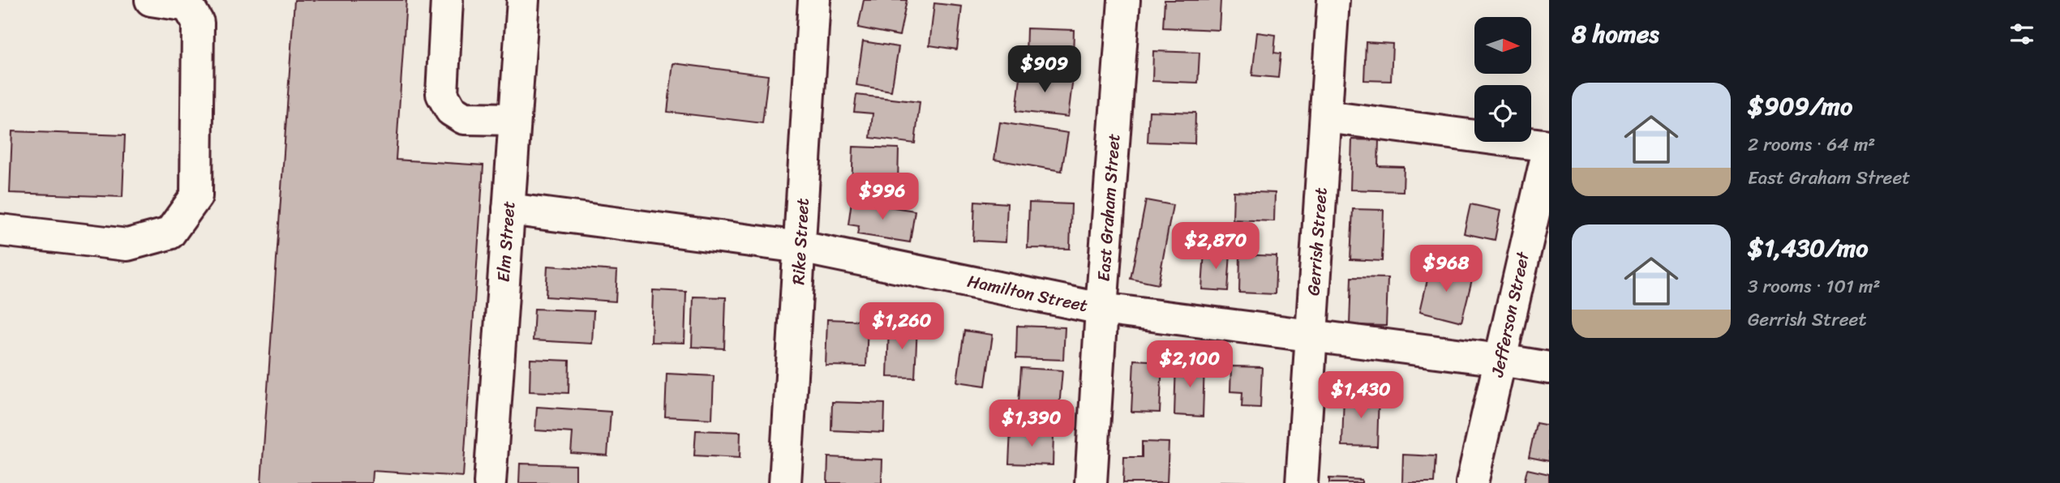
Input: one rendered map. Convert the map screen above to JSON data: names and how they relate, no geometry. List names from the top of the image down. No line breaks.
{"streets":{"street":["East Graham Street","Elm Street","Rike Street","Gerrish Street","Hamilton Street","Jefferson Street"]},"crossings":[["East Graham Street","Hamilton Street"],["Elm Street","Hamilton Street"],["Rike Street","Hamilton Street"],["Gerrish Street","Hamilton Street"],["Hamilton Street","Jefferson Street"]],"north":"right","page":{"heading":"8 homes","price":["$909","$996","$2,870","$968","$1,260","$2,100","$1,430","$1,390"],"list":[{"name":"$909/mo","note":"2 rooms · 64 m² · East Graham Street"},{"name":"$1,430/mo","note":"3 rooms · 101 m² · Gerrish Street"}]}}
